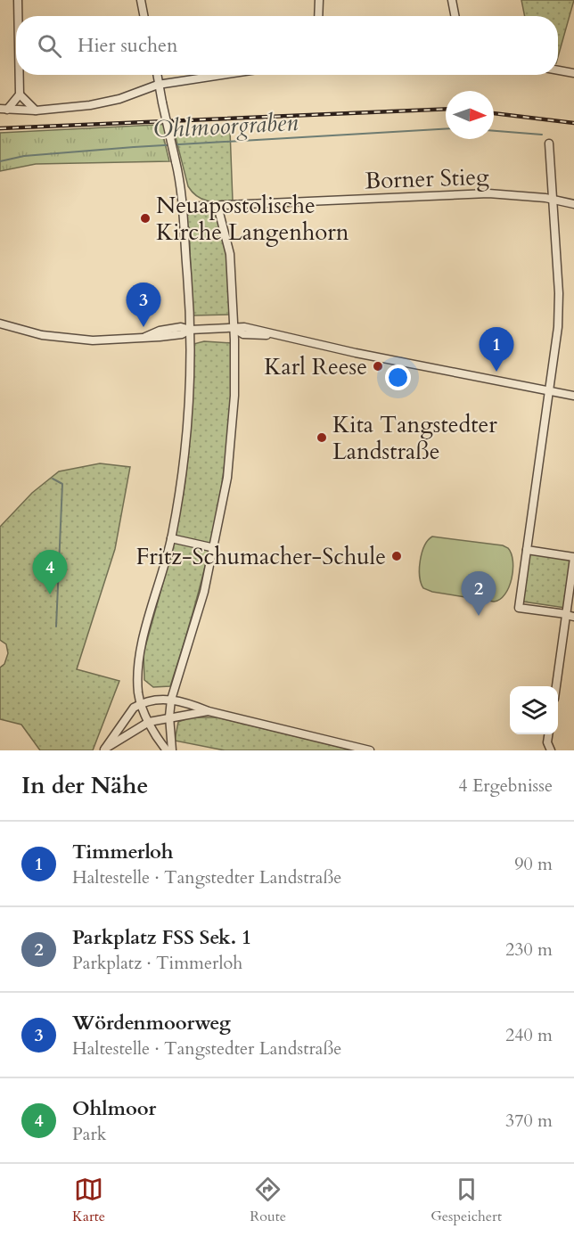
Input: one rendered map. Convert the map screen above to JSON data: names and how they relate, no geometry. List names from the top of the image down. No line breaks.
{"streets":{"street":["Borner Stieg"]},"water":["Ohlmoorgraben"],"places":["Neuapostolische Kirche Langenhorn","Karl Reese","Kita Tangstedter Landstraße","Fritz-Schumacher-Schule"],"north":"right","page":{"search":"Hier suchen","pins":["3","1","4","2"],"heading":["In der Nähe","4 Ergebnisse"],"list":[{"mark":"1","name":"Timmerloh","note":"Haltestelle · Tangstedter Landstraße","value":"90 m"},{"mark":"2","name":"Parkplatz FSS Sek. 1","note":"Parkplatz · Timmerloh","value":"230 m"},{"mark":"3","name":"Wördenmoorweg","note":"Haltestelle · Tangstedter Landstraße","value":"240 m"},{"mark":"4","name":"Ohlmoor","note":"Park","value":"370 m"}],"nav":["Karte","Route","Gespeichert"]}}
